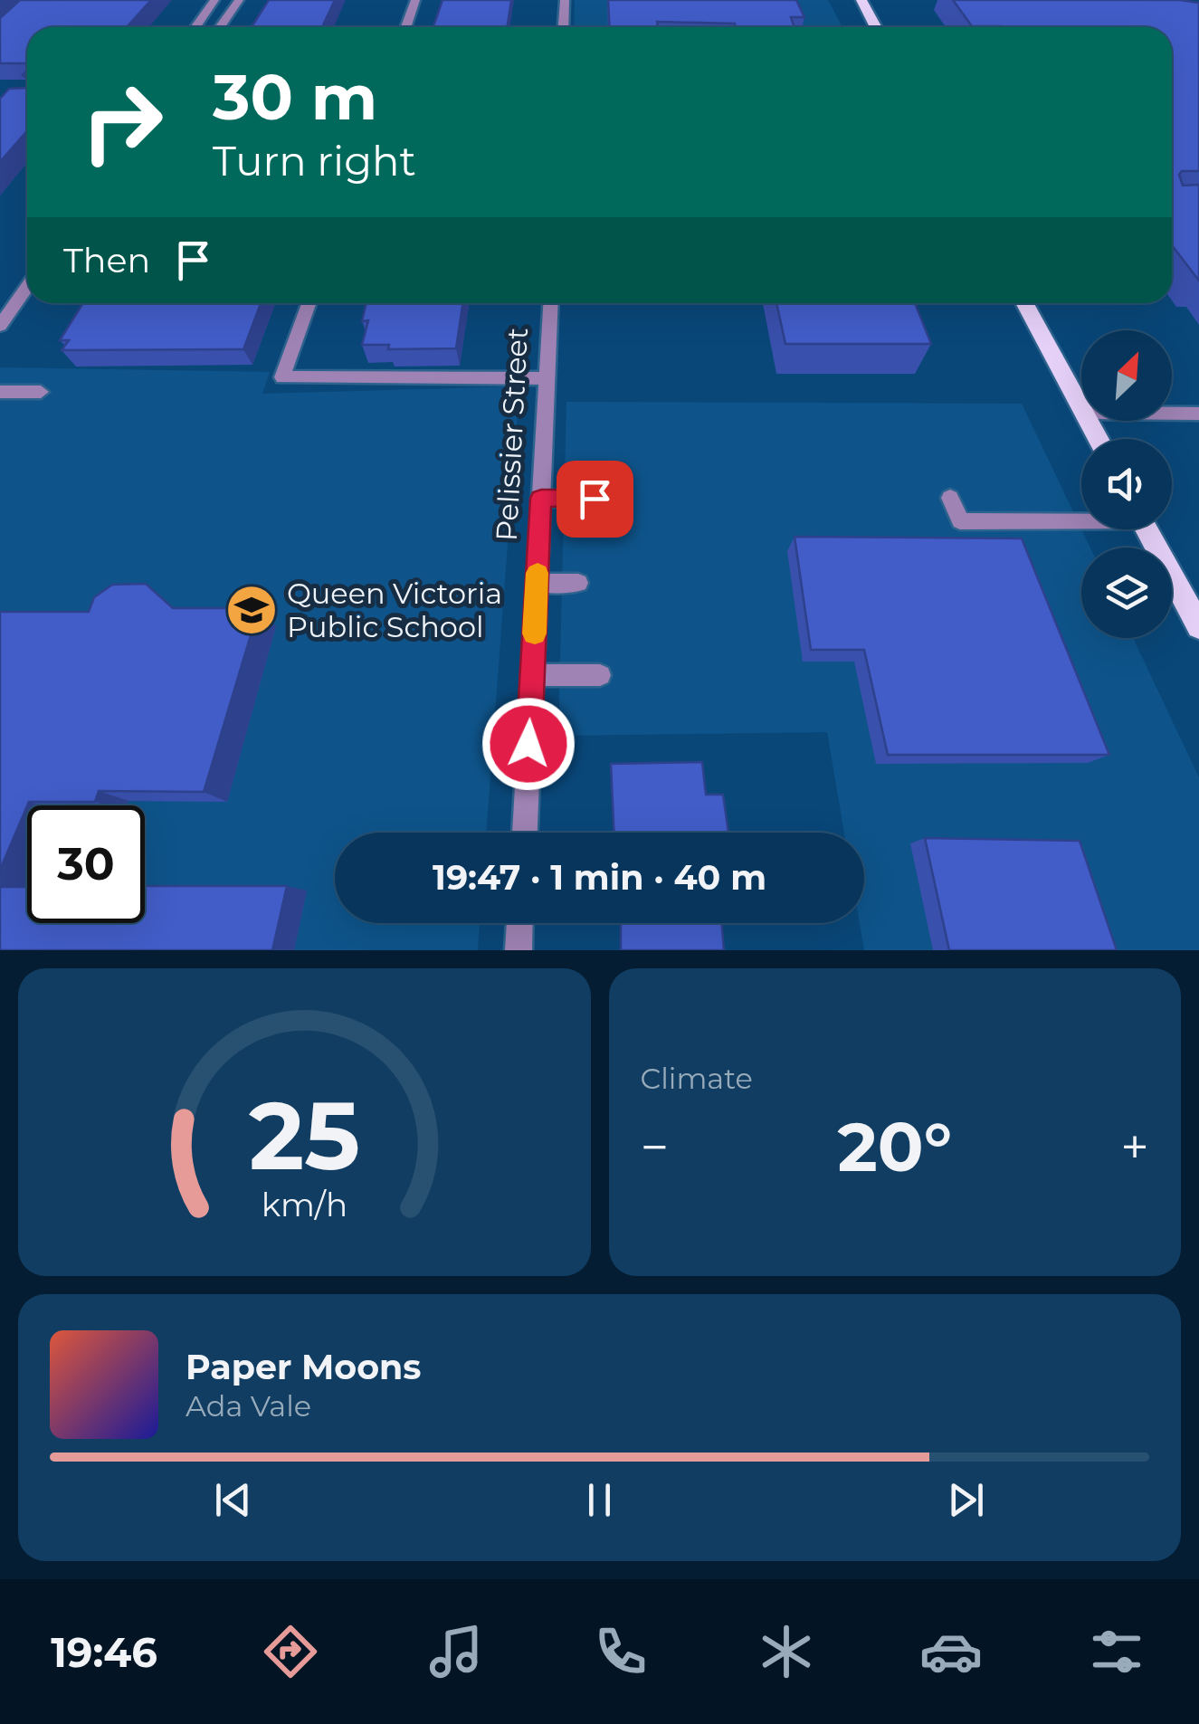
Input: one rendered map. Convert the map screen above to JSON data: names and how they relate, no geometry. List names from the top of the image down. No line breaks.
{"streets":{"street":["Pelissier Street"]},"places":{"school or university":["Queen Victoria Public School"]},"north":"top right","page":{"turn":["30 m","Turn right"],"then":"Then","limit":"30","trip":"19:47 · 1 min · 40 m","tile":"Climate","heat":["−","20°","+"],"song":["Paper Moons","Ada Vale"],"tabs":"19:46","gauge":["25","km/h"]}}
